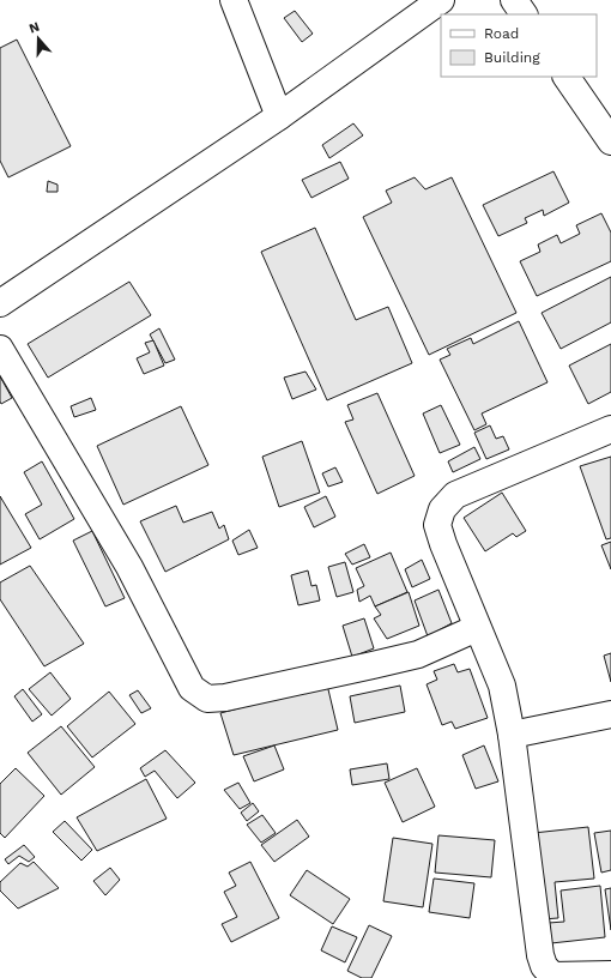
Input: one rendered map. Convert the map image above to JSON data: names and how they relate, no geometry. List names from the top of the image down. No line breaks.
{"legend":["Road","Building"],"north":"top"}
